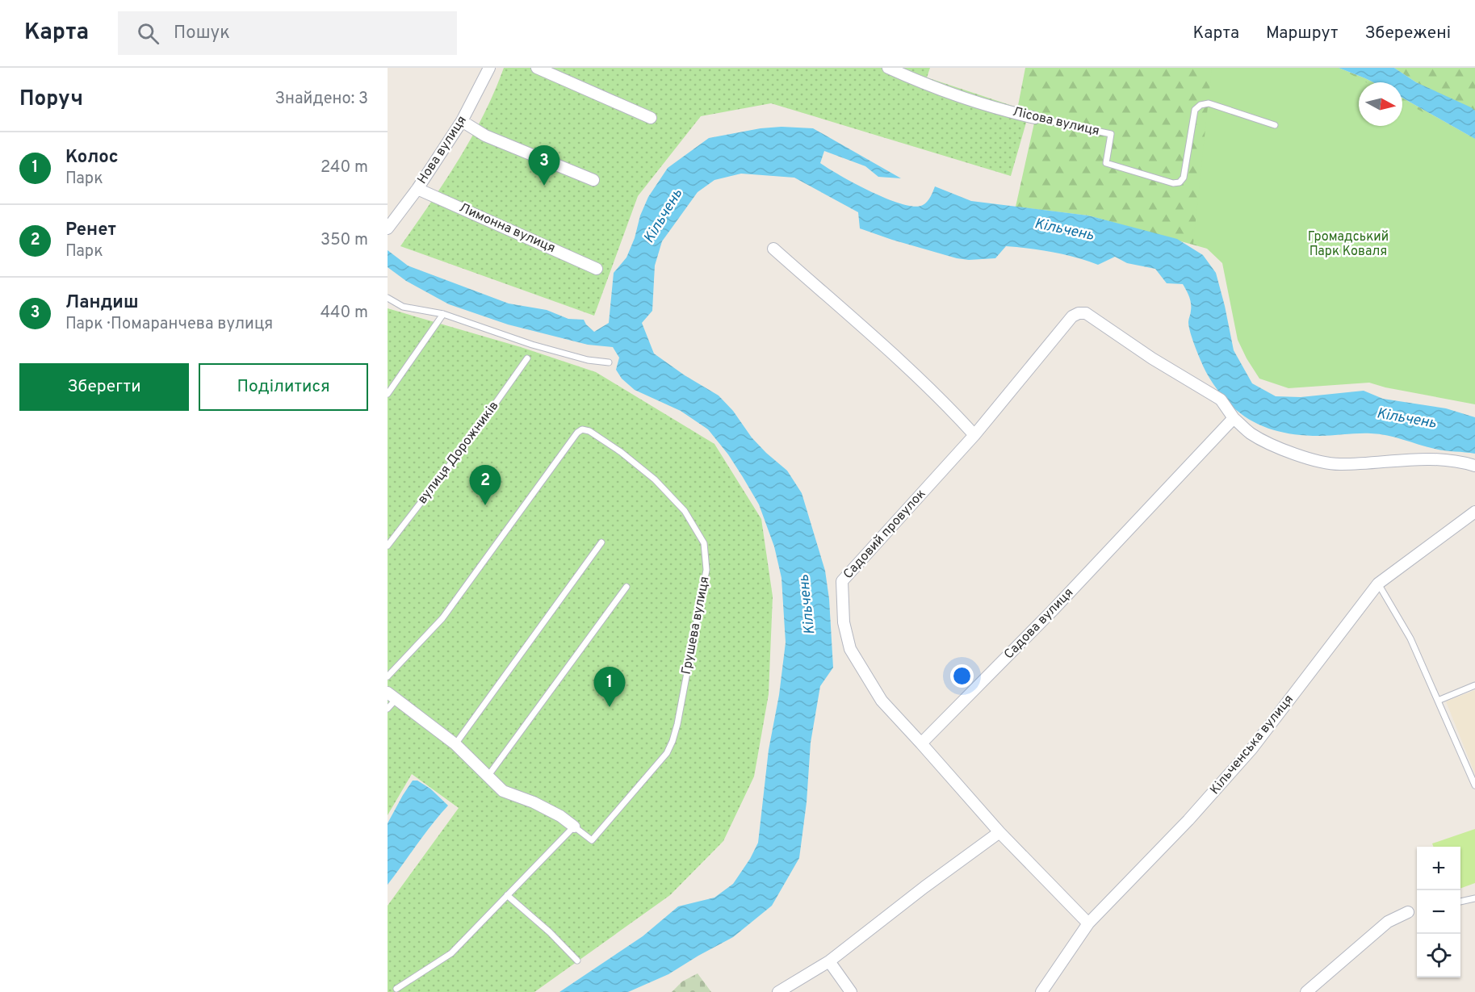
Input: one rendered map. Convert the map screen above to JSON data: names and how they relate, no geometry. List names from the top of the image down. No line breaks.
{"streets":{"street":["Лісова вулиця","Нова вулиця","Лимонна вулиця","Садовий провулок","Садова вулиця","Кільченська вулиця"],"lane":["вулиця Дорожників","Грушева вулиця"]},"crossings":[["Нова вулиця","Лимонна вулиця"],["Садовий провулок","Садова вулиця"]],"water":["Кільчень"],"parks":["Громадський Парк Коваля"],"north":"right","page":{"header":"Карта","search":"Пошук","nav":["Карта","Маршрут","Збережені"],"heading":["Поруч","Знайдено: 3"],"list":[{"mark":"1","name":"Колос","note":"Парк","value":"240 m"},{"mark":"2","name":"Ренет","note":"Парк","value":"350 m"},{"mark":"3","name":"Ландиш","note":"Парк · Помаранчева вулиця","value":"440 m"}],"pins":["3","2","1"],"buttons":["Зберегти","Поділитися"],"map_buttons":["+","−"]}}
